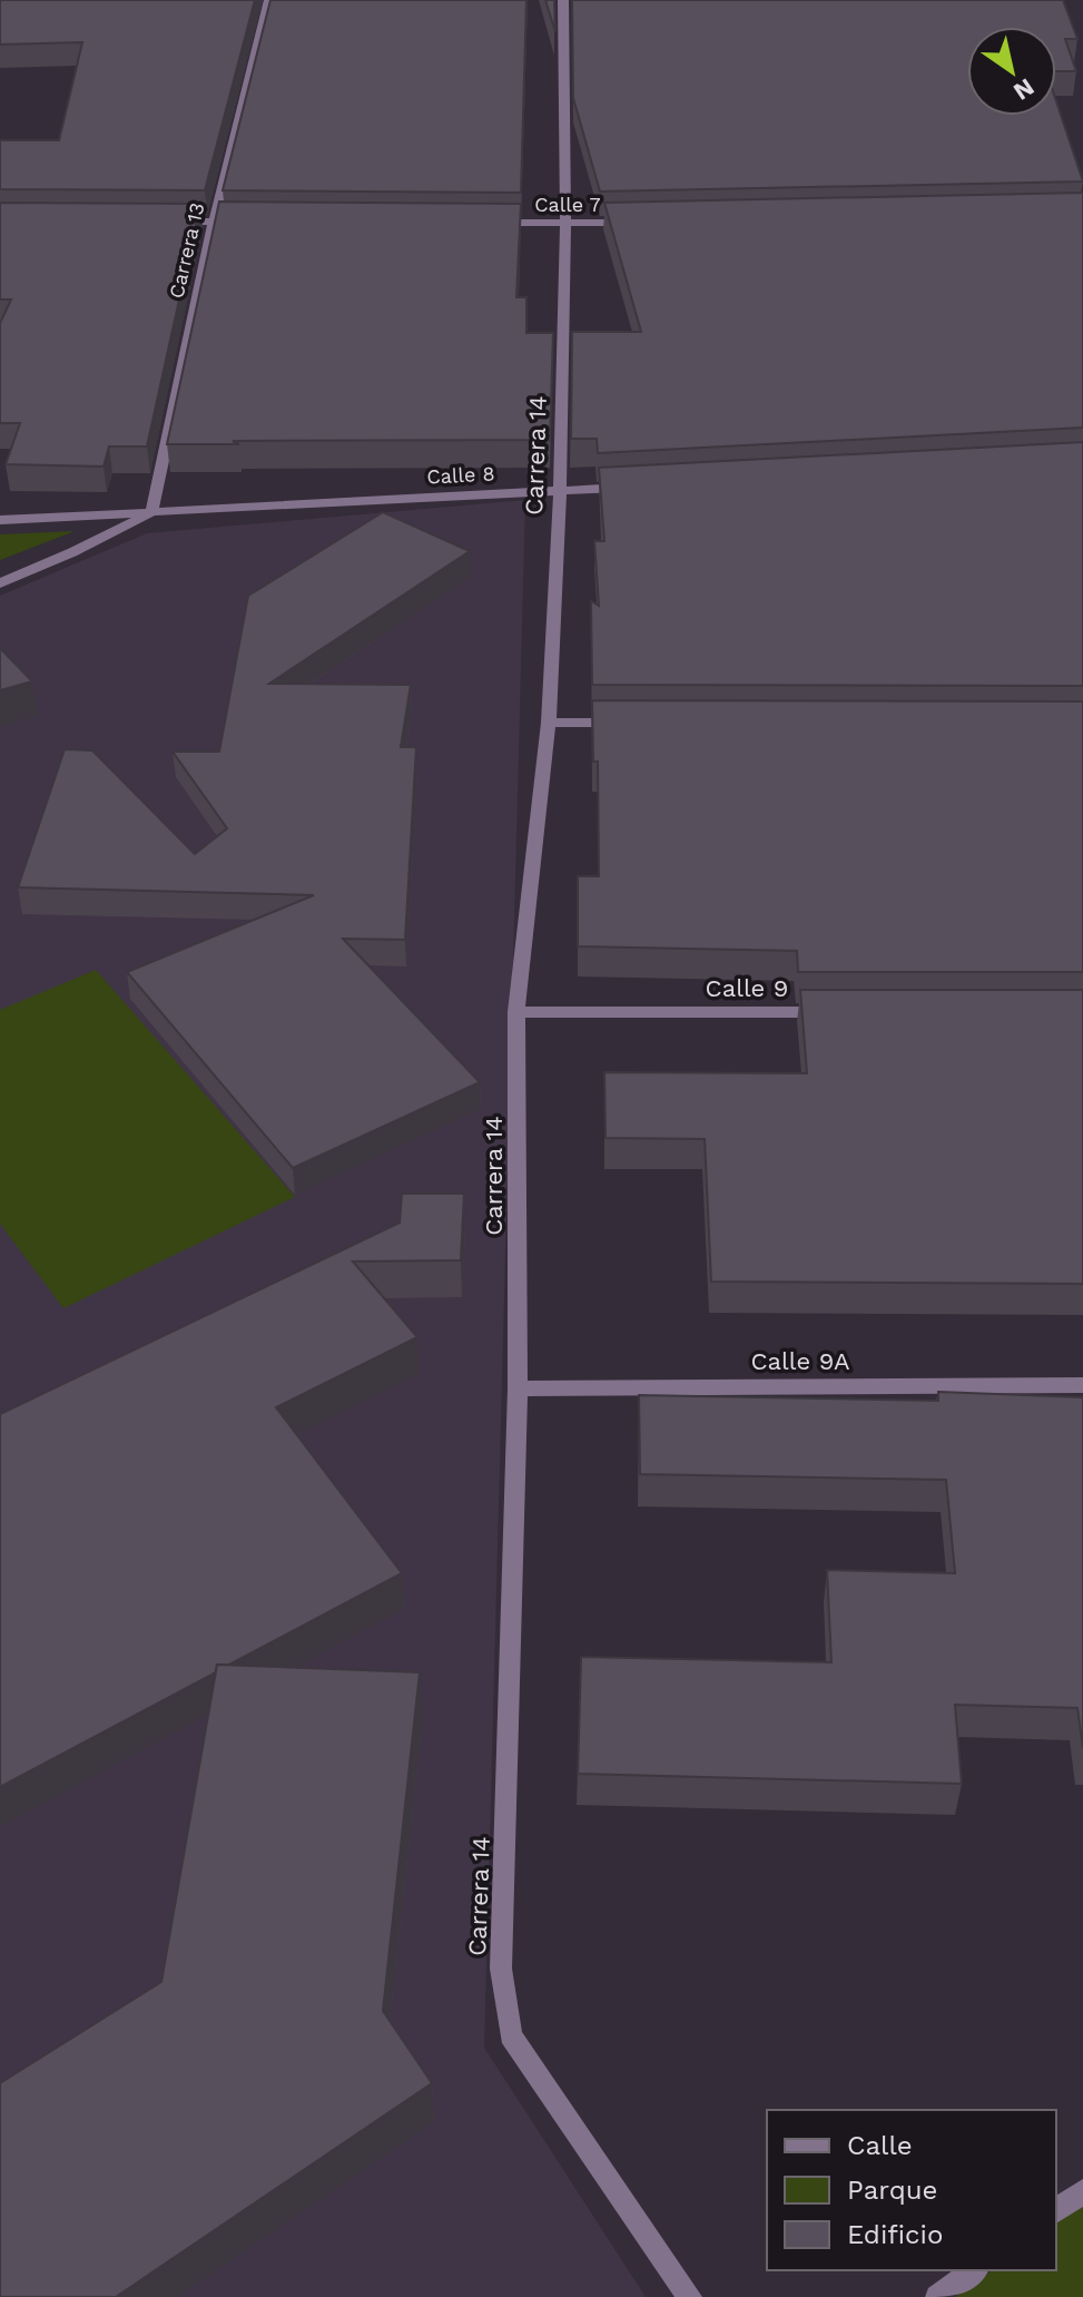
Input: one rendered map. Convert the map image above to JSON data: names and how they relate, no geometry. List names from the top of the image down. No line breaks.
{"streets":{"street":["Calle 7","Carrera 13","Carrera 14","Calle 8","Calle 9","Calle 9A"]},"crossings":[["Calle 7","Carrera 14"],["Carrera 13","Calle 8"],["Carrera 14","Calle 8"],["Carrera 14","Calle 9"],["Carrera 14","Calle 9A"]],"legend":["Calle","Parque","Edificio"],"north":"bottom right"}
